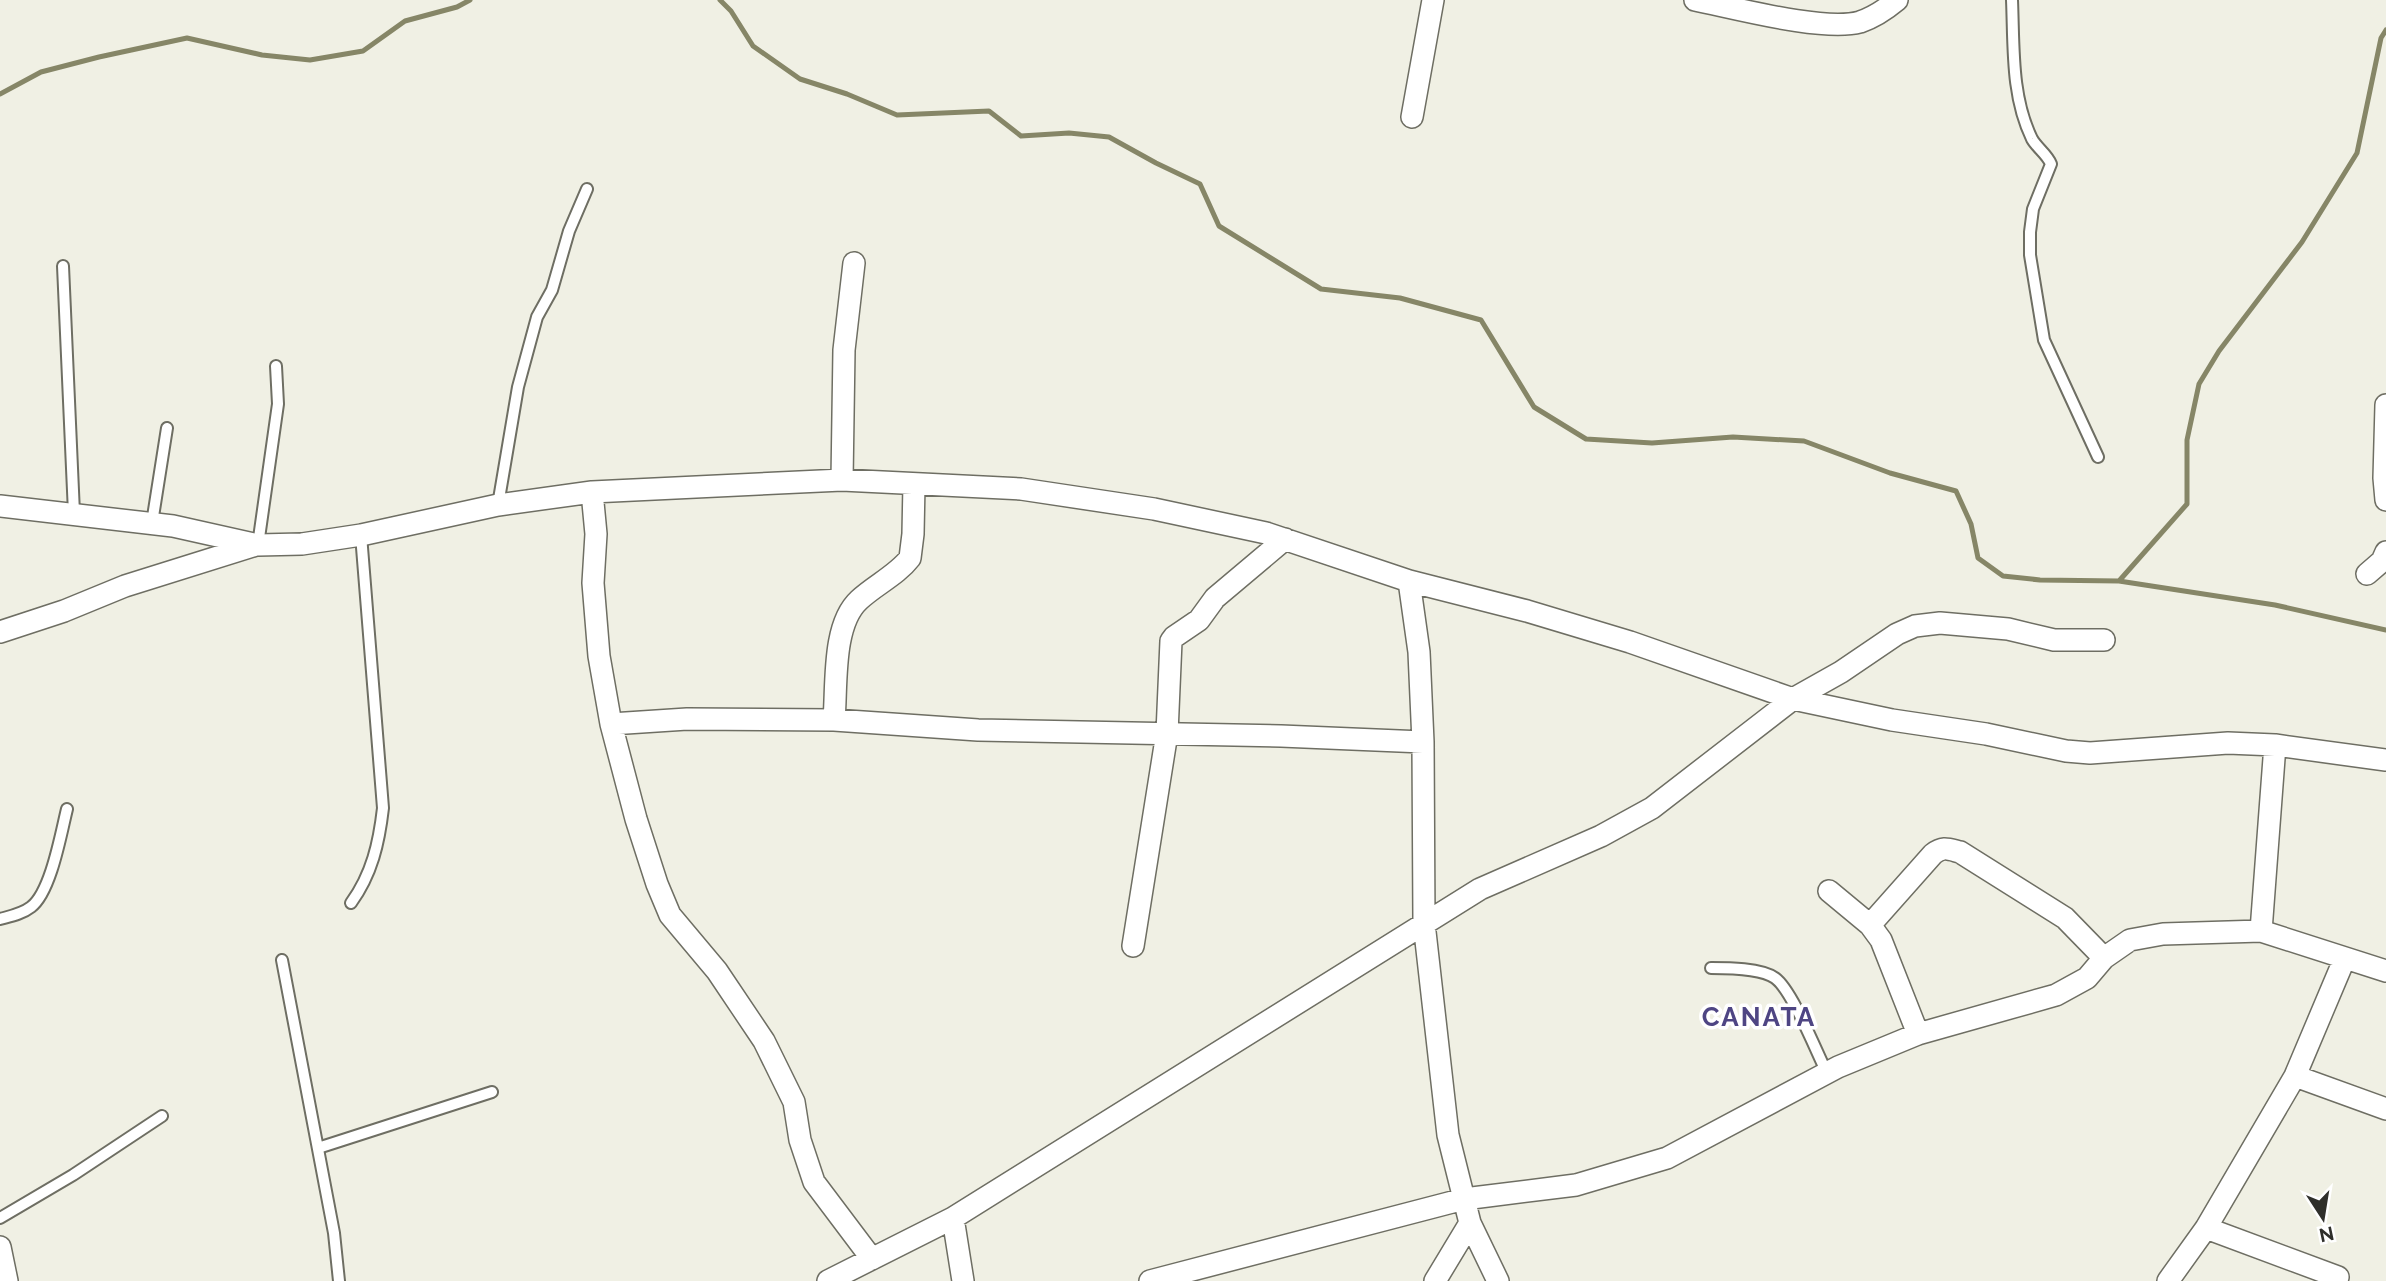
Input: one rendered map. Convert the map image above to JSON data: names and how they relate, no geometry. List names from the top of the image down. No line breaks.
{"districts":["CANATA"],"north":"bottom"}
